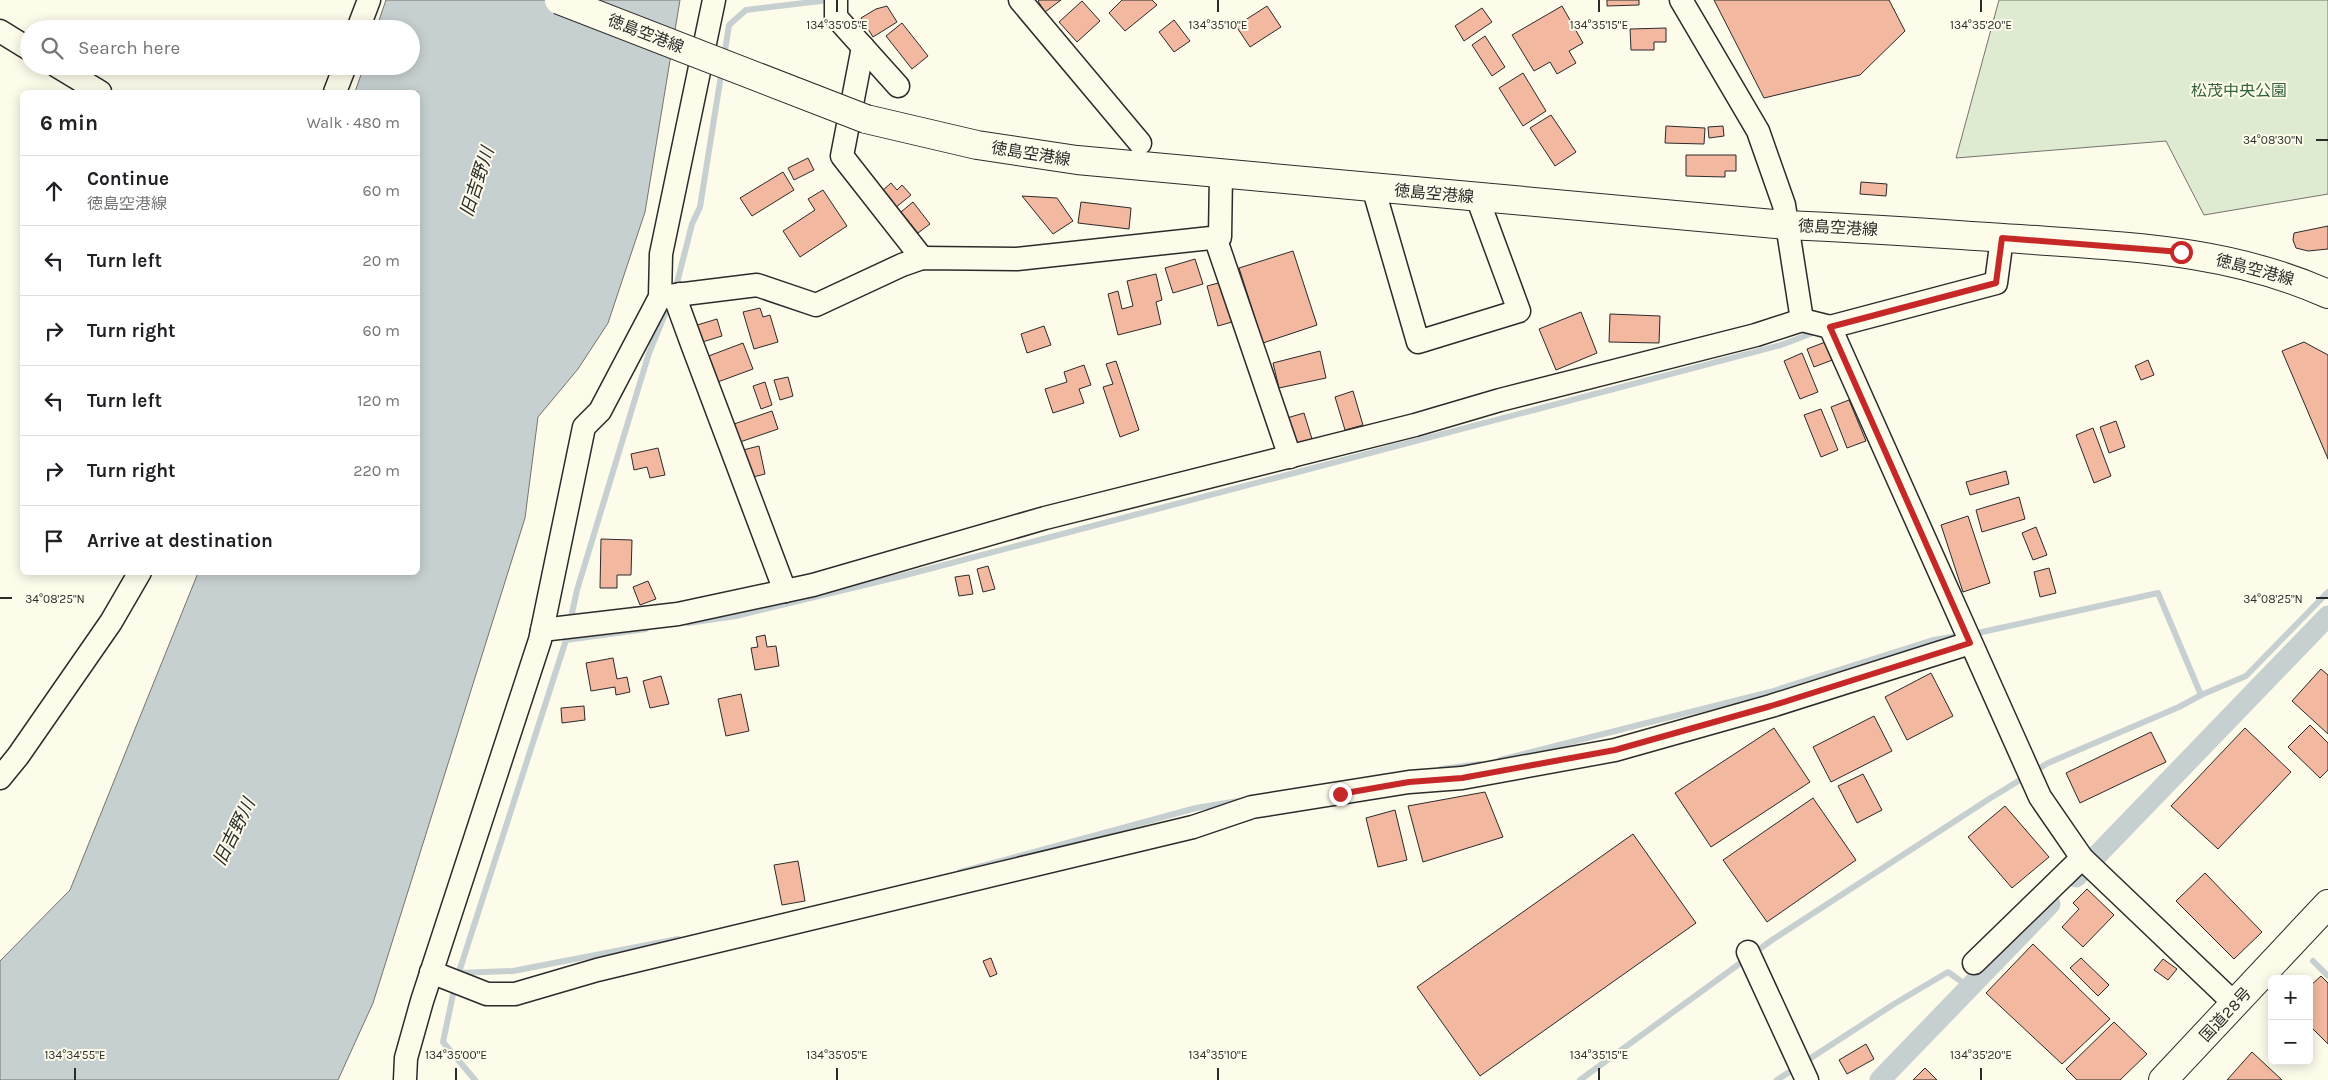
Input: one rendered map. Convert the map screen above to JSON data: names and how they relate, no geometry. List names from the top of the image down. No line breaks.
{"streets":{"main road":["徳島空港線","国道28号"]},"water":["旧吉野川"],"parks":["松茂中央公園"],"page":{"search":"Search here","heading":["6 min","Walk · 480 m"],"list":[["Continue","徳島空港線","60 m"],["Turn left","20 m"],["Turn right","60 m"],["Turn left","120 m"],["Turn right","220 m"],"Arrive at destination"],"map_buttons":["+","−"]},"coordinates":["134°35'05\"E","134°35'10\"E","134°35'15\"E","134°35'20\"E","34°08'30\"N","34°08'25\"N","134°34'55\"E","134°35'00\"E"]}
